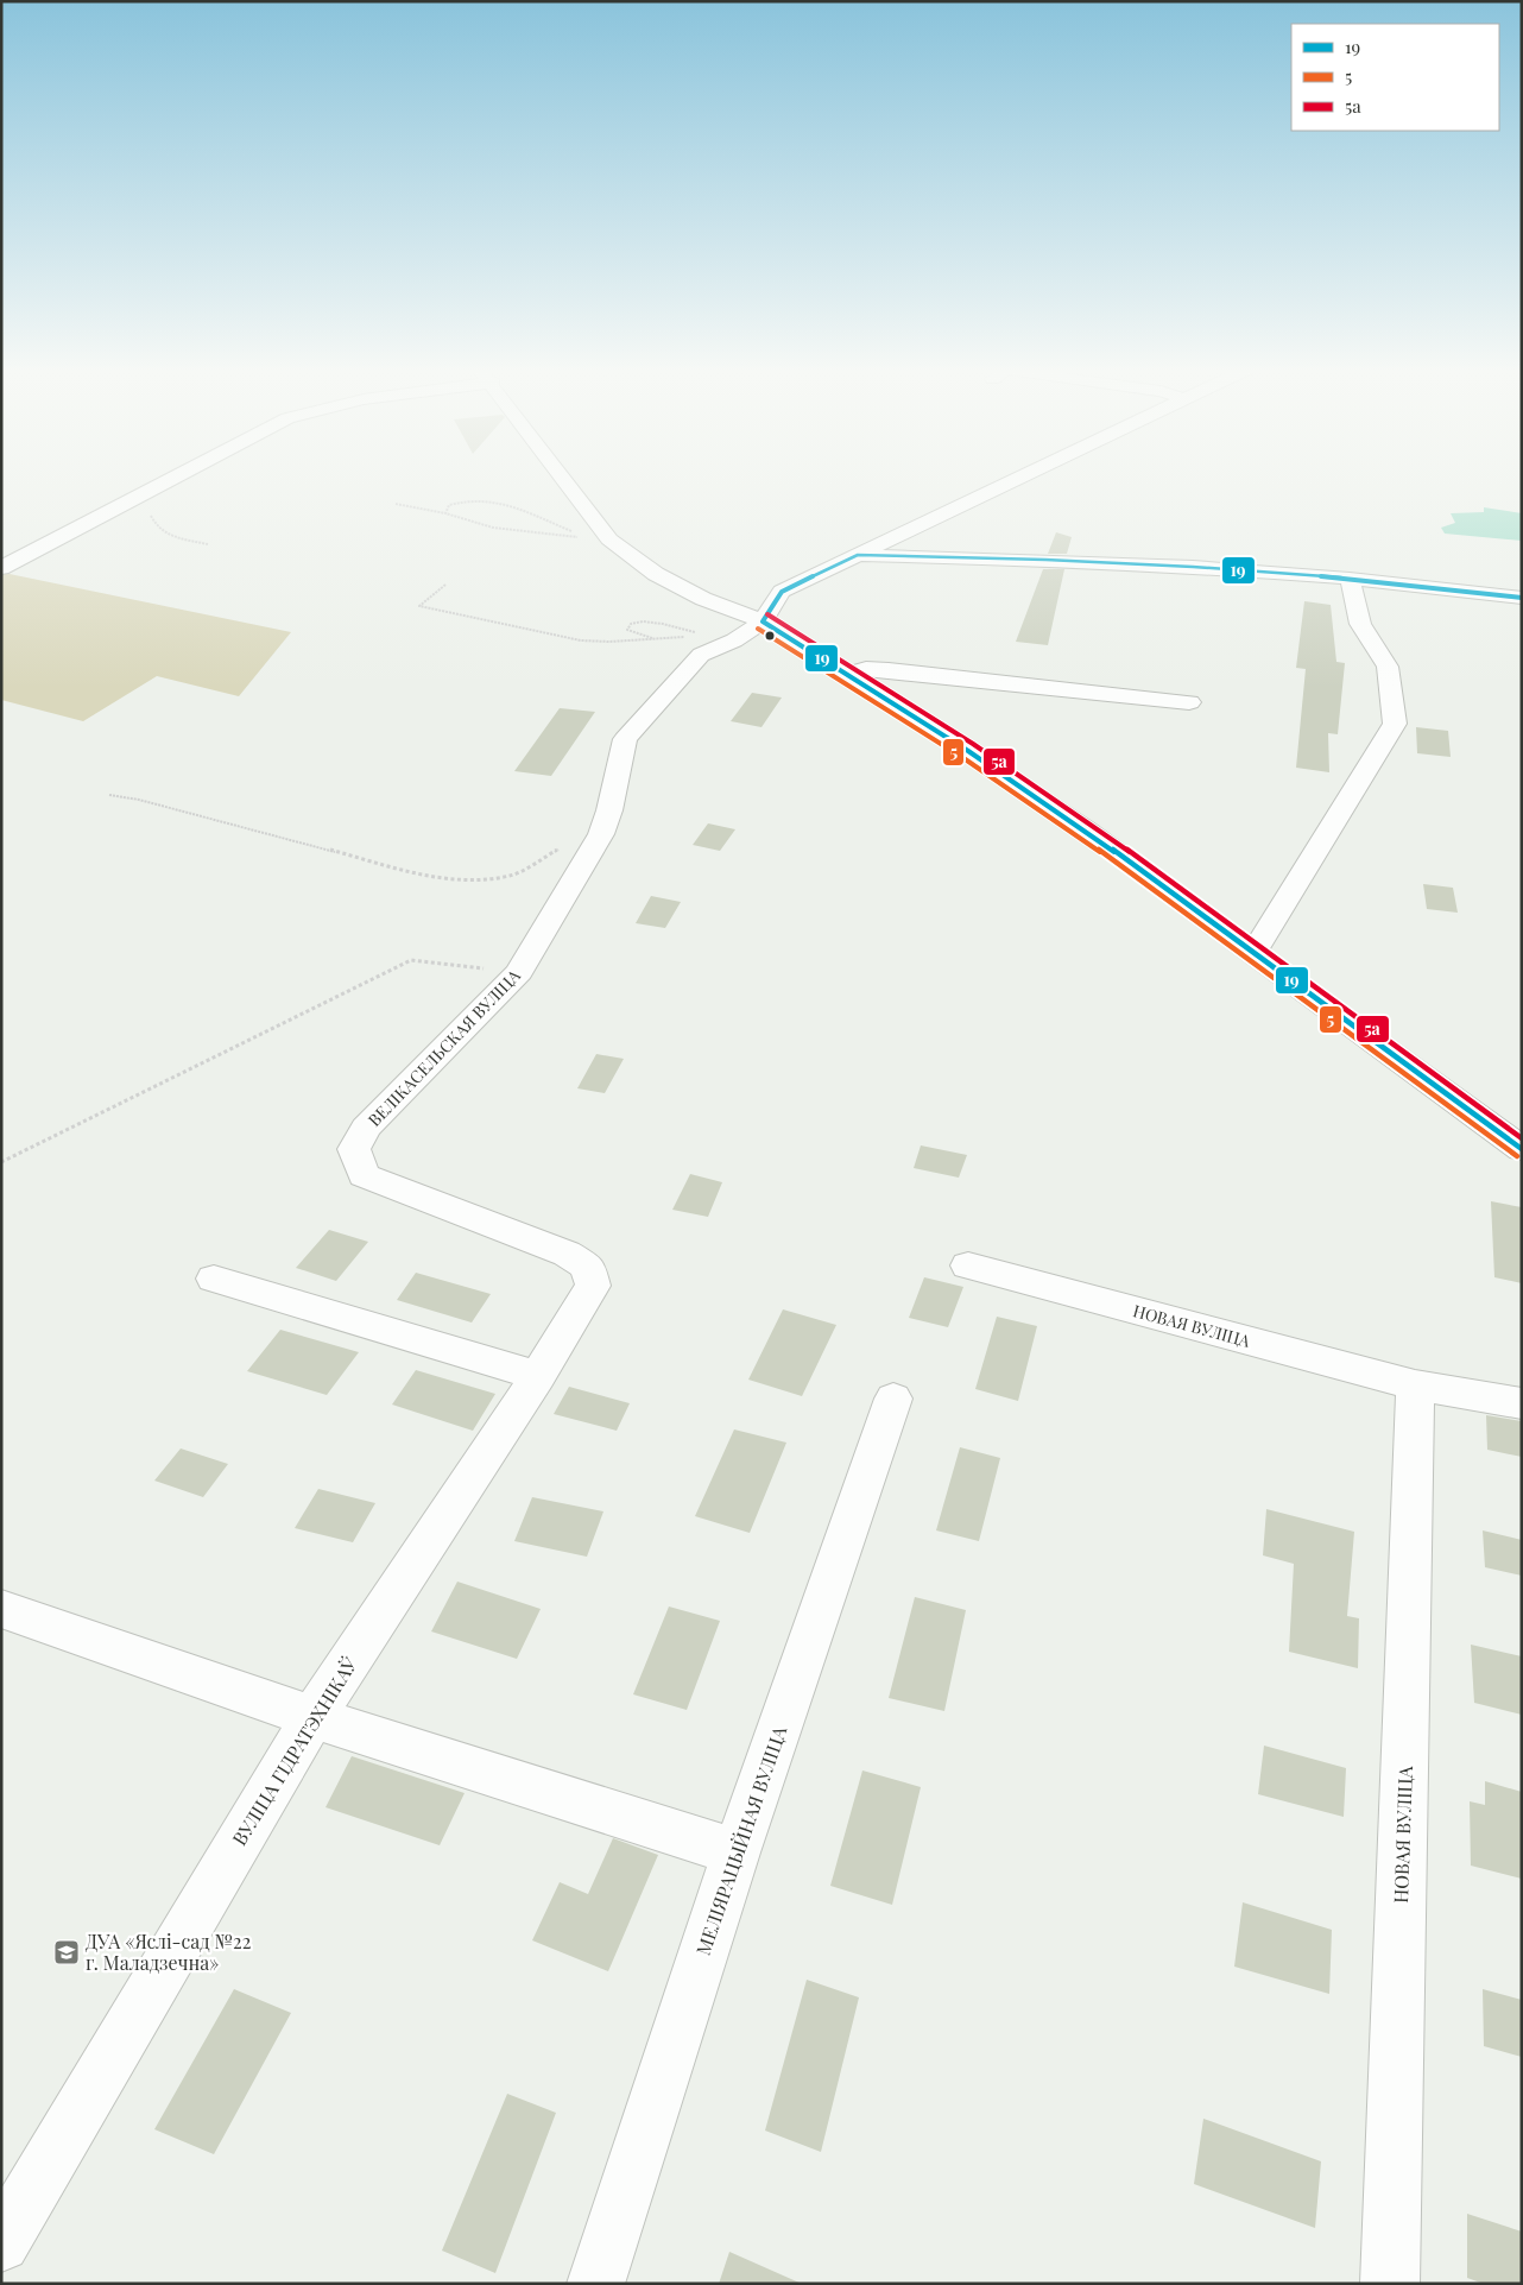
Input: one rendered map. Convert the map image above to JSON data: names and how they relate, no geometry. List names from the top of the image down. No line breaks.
{"streets":{"street":["ВЕЛІКАСЕЛЬСКАЯ ВУЛІЦА","НОВАЯ ВУЛІЦА","ВУЛІЦА ГІДРАТЭХНІКАЎ","МЕЛІЯРАЦЫЙНАЯ ВУЛІЦА"]},"crossings":[["ВЕЛІКАСЕЛЬСКАЯ ВУЛІЦА","ВУЛІЦА ГІДРАТЭХНІКАЎ"]],"places":{"school or university":["ДУА «Яслі-сад №22 г. Маладзечна»"]},"lines":["transit line 19","transit line 5а","transit line 5"],"legend":["19","5","5а"]}
